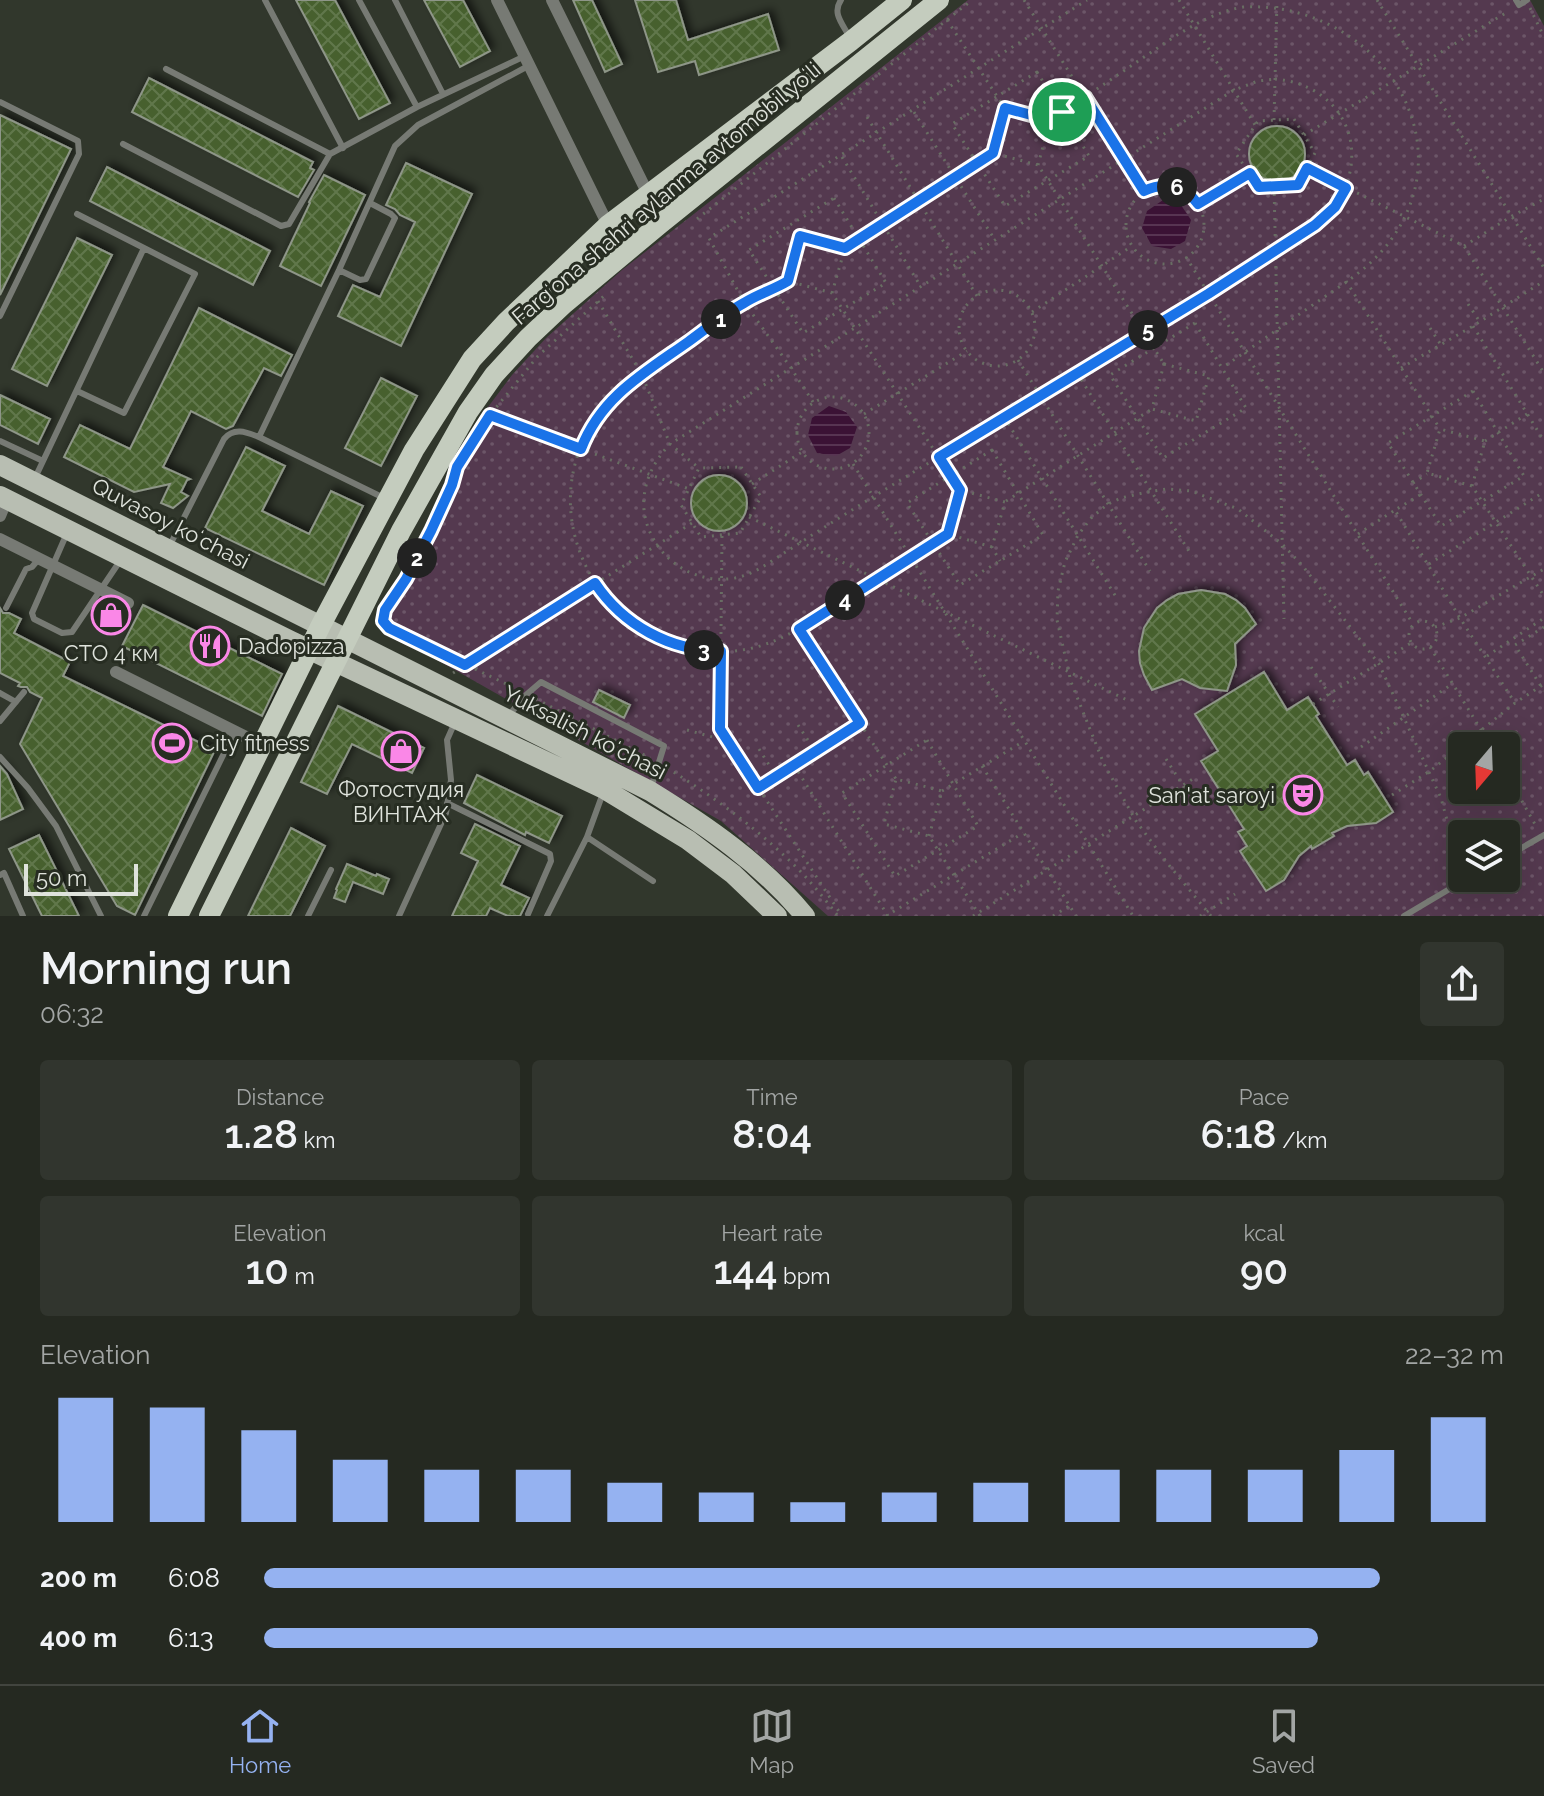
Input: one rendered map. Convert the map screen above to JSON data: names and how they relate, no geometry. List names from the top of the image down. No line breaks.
{"streets":{"highway":["Fargʻona shahri aylanma avtomobil yoʻli"],"main road":["Quvasoy koʻchasi","Yuksalish koʻchasi"]},"crossings":[["Fargʻona shahri aylanma avtomobil yoʻli","Quvasoy koʻchasi"],["Fargʻona shahri aylanma avtomobil yoʻli","Yuksalish koʻchasi"],["Quvasoy koʻchasi","Yuksalish koʻchasi"]],"places":{"shop":["СТО 4 км","Фотостудия ВИНТАЖ"],"restaurant":["Dadopizza"],"sports":["City fitness"],"theatre":["San'at saroyi"]},"scale_bar":"50 m","north":"bottom","page":{"pins":["6","1","5","2","4","3"],"scale":"50 m","heading":["Morning run","06:32"],"stats":[["Distance","1.28 km"],["Time","8:04"],["Pace","6:18 /km"],["Elevation","10 m"],["Heart rate","144 bpm"],["kcal","90"]],"chart":["Elevation","22–32 m"],"list":[{"name":"200 m","note":"6:08"},{"name":"400 m","note":"6:13"}],"tabs":["Home","Map","Saved"]}}
